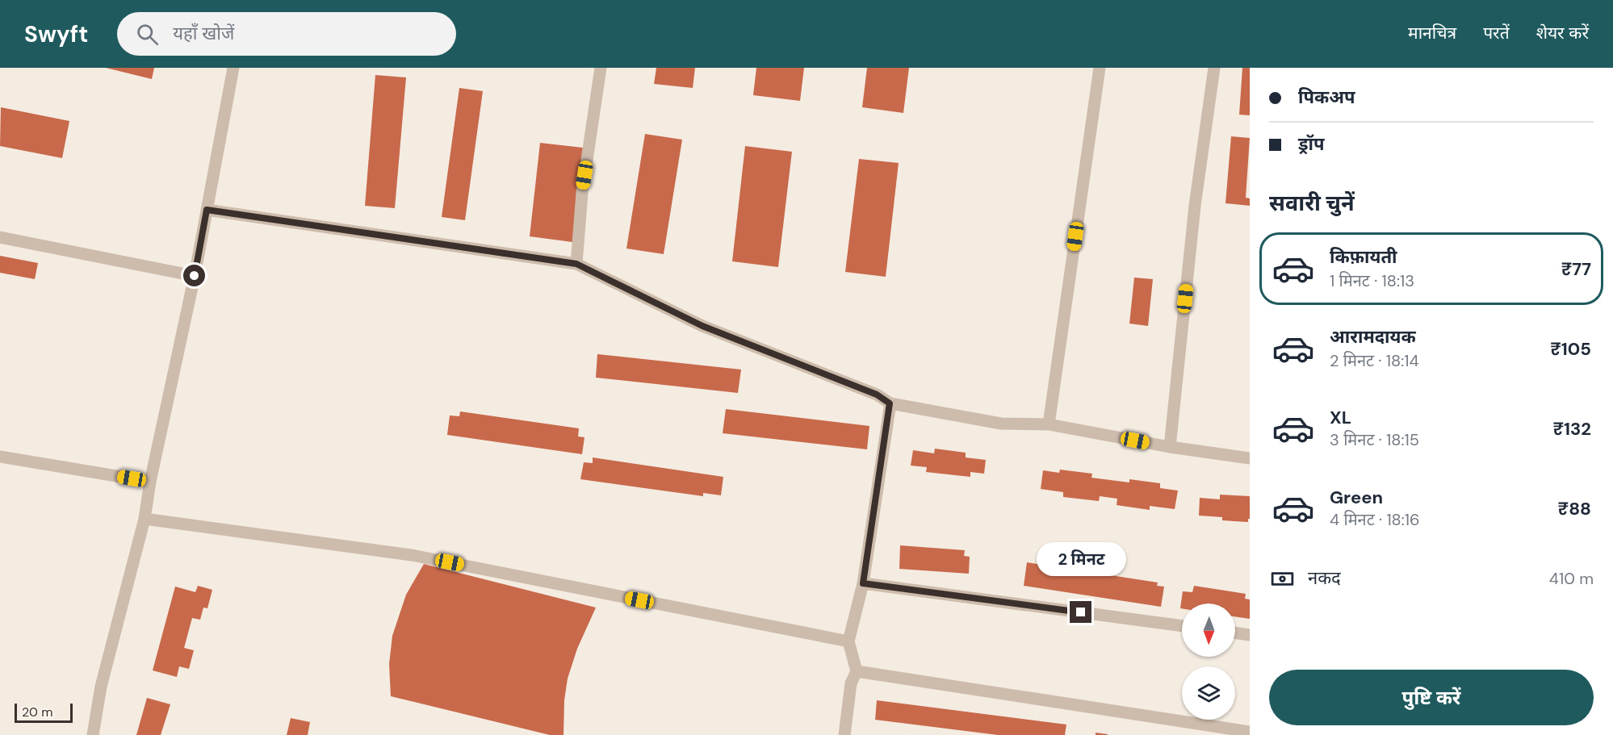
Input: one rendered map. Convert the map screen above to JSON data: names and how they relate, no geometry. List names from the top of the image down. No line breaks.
{"scale_bar":"20 m","north":"bottom","page":{"header":"Swyft","search":"यहाँ खोजें","nav":["मानचित्र","परतें","शेयर करें"],"banner":["पिकअप","ड्रॉप"],"heading":"सवारी चुनें","list":[{"name":"किफ़ायती","note":"1 मिनट · 18:13","value":"₹77"},{"name":"आरामदायक","note":"2 मिनट · 18:14","value":"₹105"},{"name":"XL","note":"3 मिनट · 18:15","value":"₹132"},{"name":"Green","note":"4 मिनट · 18:16","value":"₹88"}],"bubble":"2 मिनट","pay":["नकद","410 m"],"buttons":"पुष्टि करें","scale":"20 m"}}
